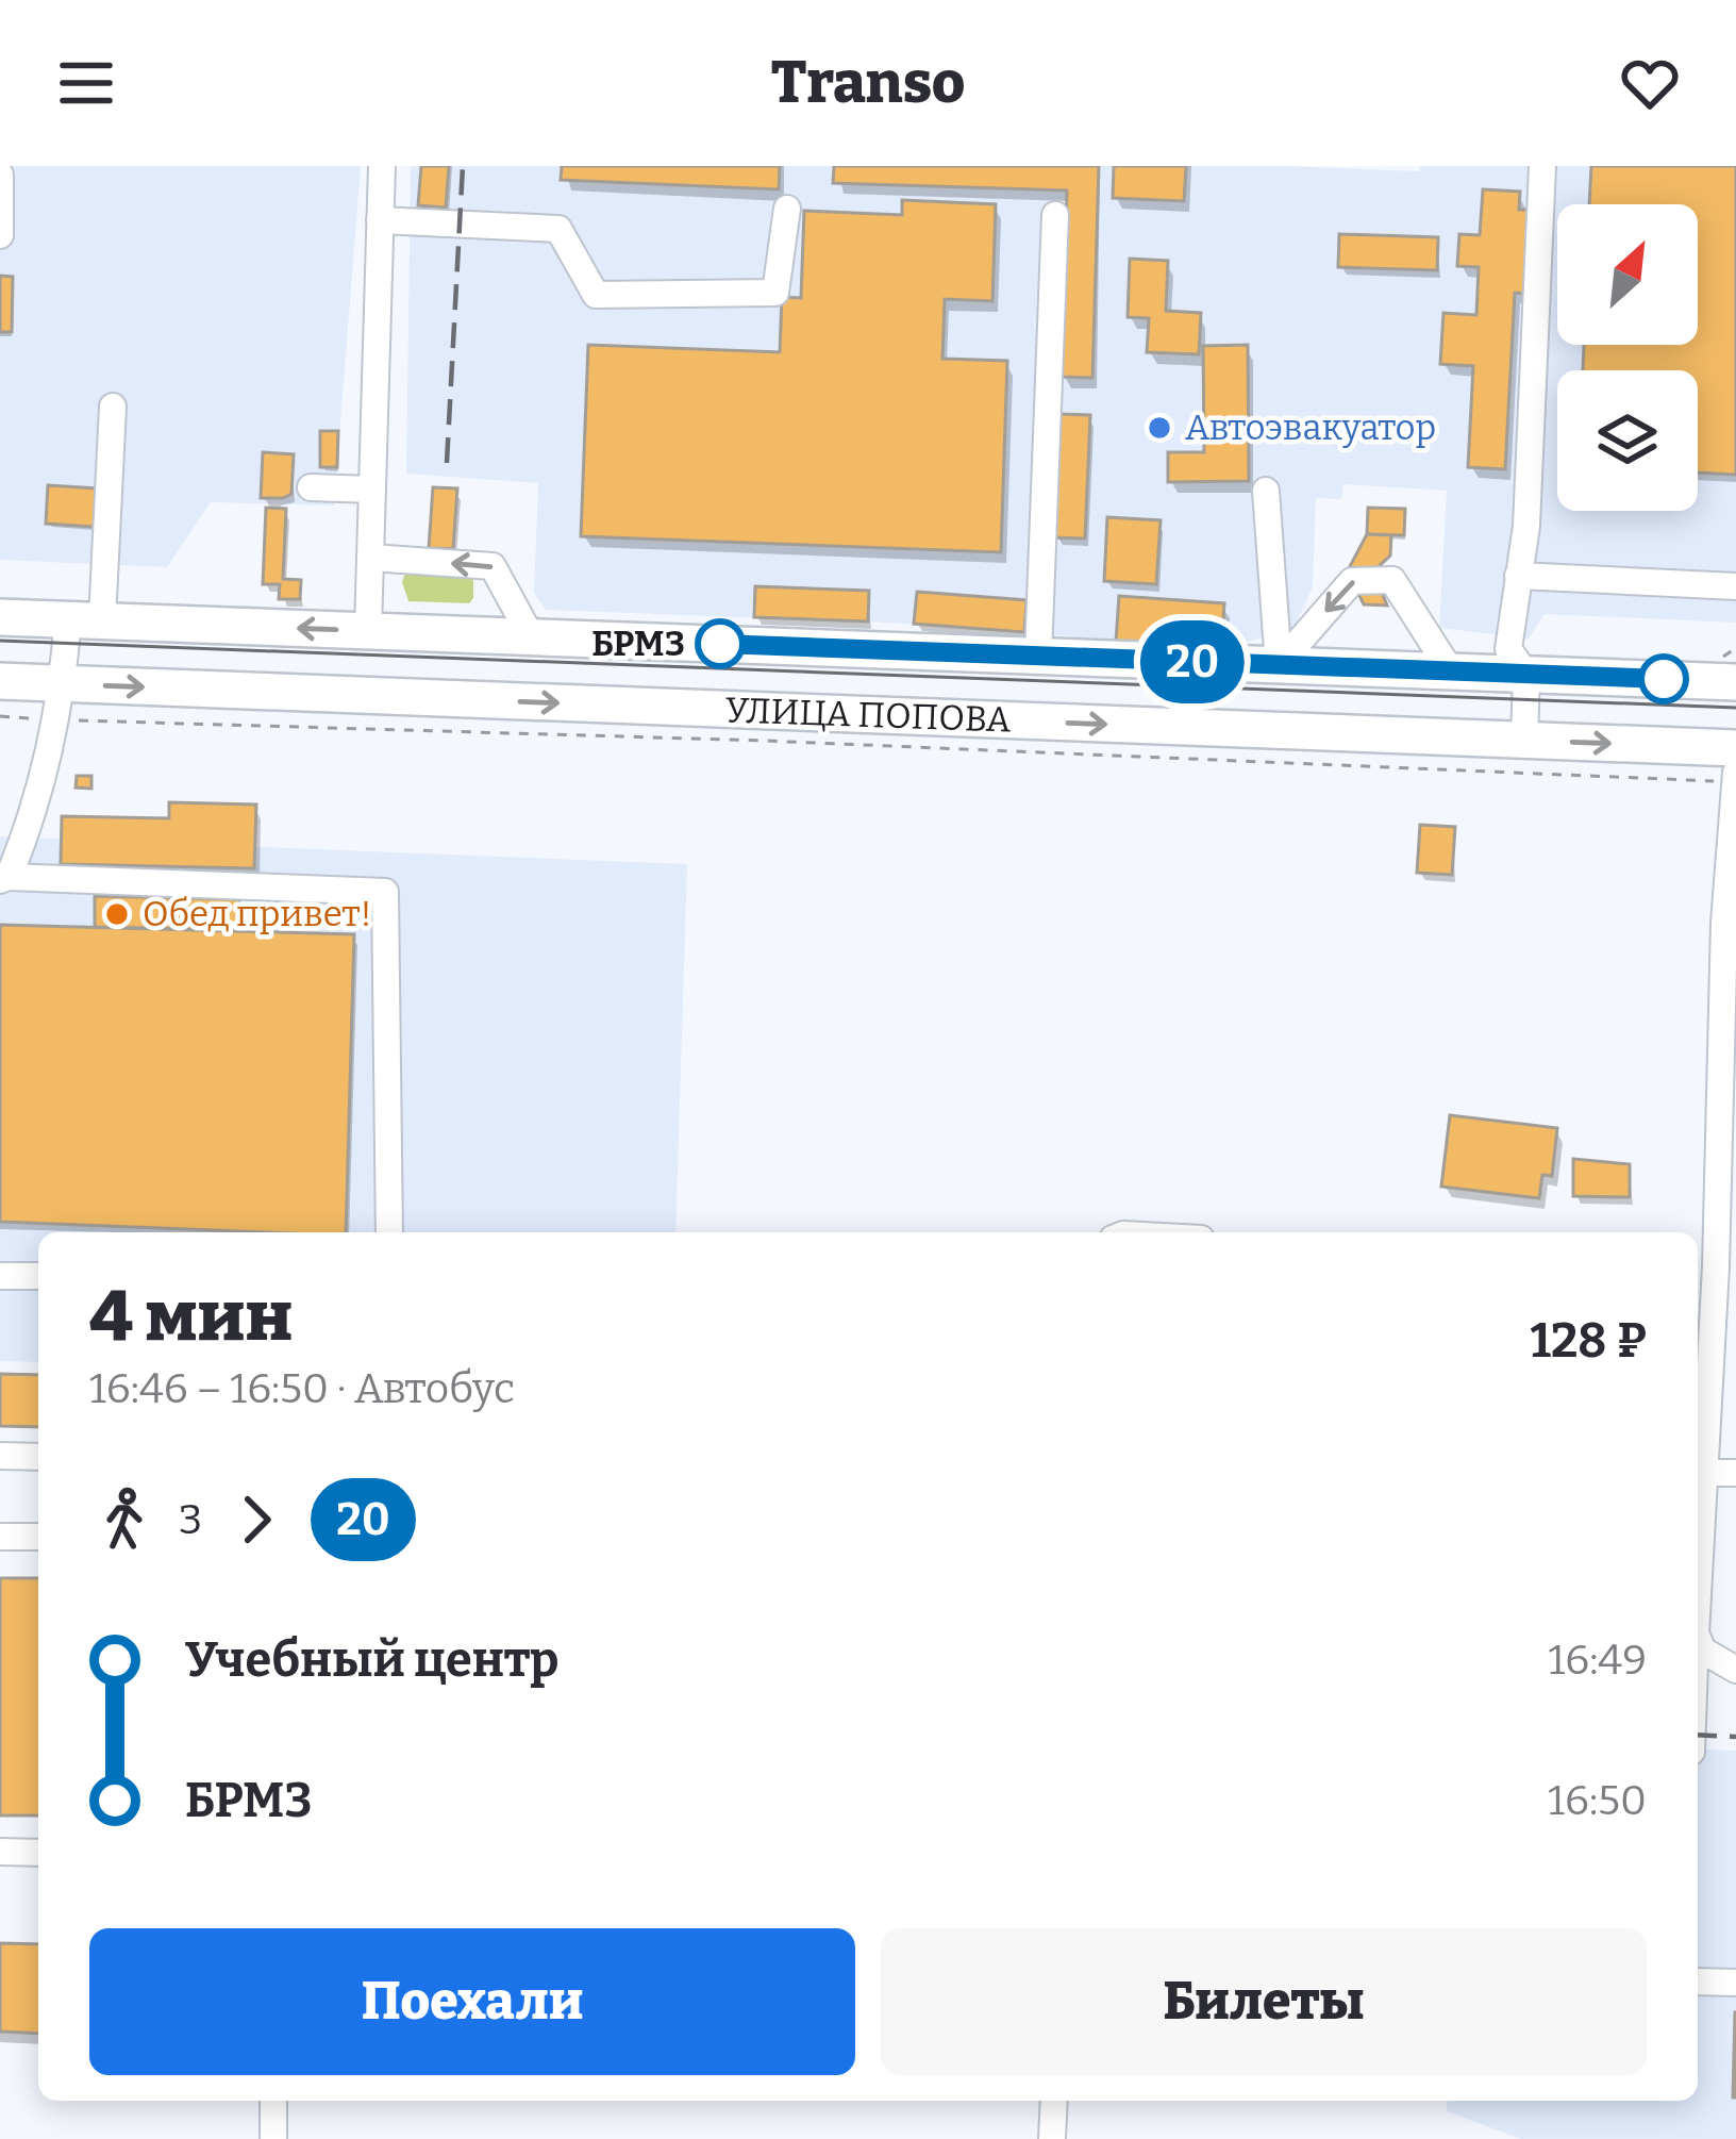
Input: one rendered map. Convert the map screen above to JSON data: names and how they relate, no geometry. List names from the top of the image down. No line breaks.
{"streets":{"main road":["УЛИЦА ПОПОВА"]},"places":["Автоэвакуатор","БРМЗ","Обед привет!"],"lines":["bus line 20"],"north":"top right","page":{"header":"Transo","on_map":"20","heading":["4 мин","16:46 – 16:50 · Автобус","128 ₽"],"legs":["3","20"],"list":[{"name":"Учебный центр","value":"16:49"},{"name":"БРМЗ","value":"16:50"}],"buttons":["Поехали","Билеты"]}}
